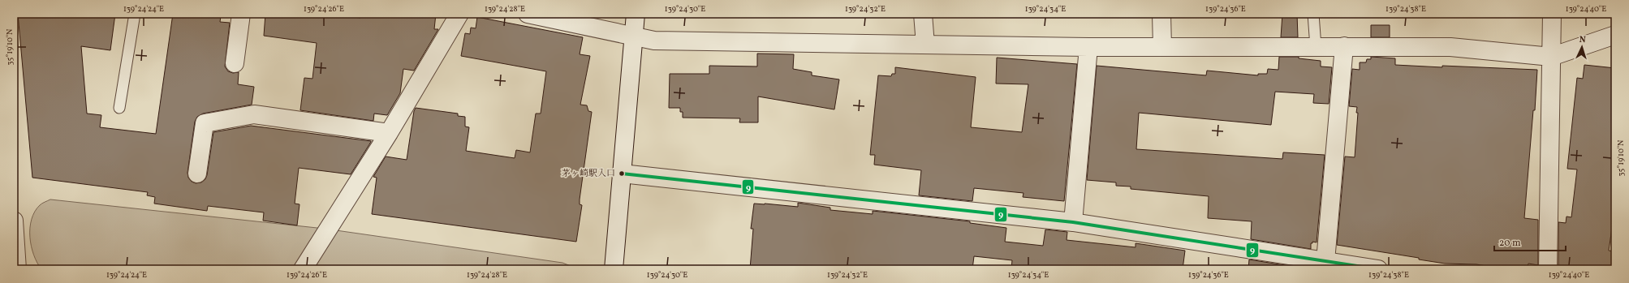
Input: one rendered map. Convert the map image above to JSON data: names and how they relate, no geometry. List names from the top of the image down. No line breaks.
{"places":["茅ヶ崎駅入口"],"lines":["transit line 9"],"scale_bar":"20 m","north":"top","coordinates":["139°24'24\"E","139°24'26\"E","139°24'28\"E","139°24'30\"E","139°24'32\"E","139°24'34\"E","139°24'36\"E","139°24'38\"E","139°24'40\"E","35°19'10\"N"]}
